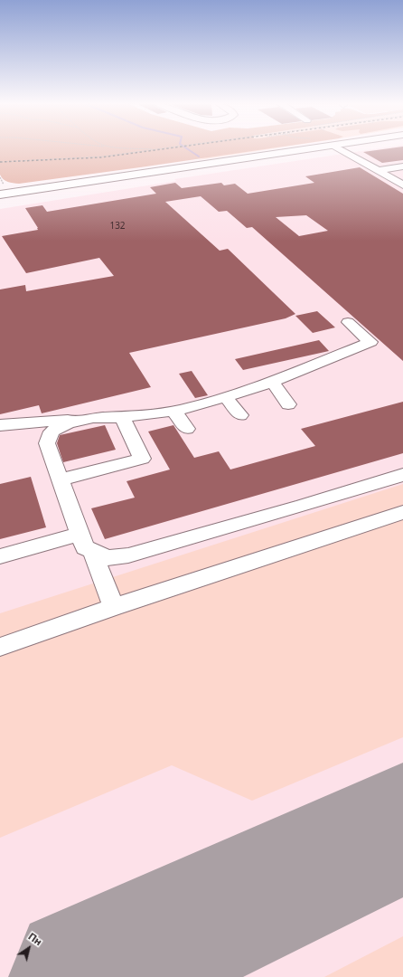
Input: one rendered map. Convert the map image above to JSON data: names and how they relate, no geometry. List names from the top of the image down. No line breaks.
{"house_numbers":["132"],"north":"top right"}
